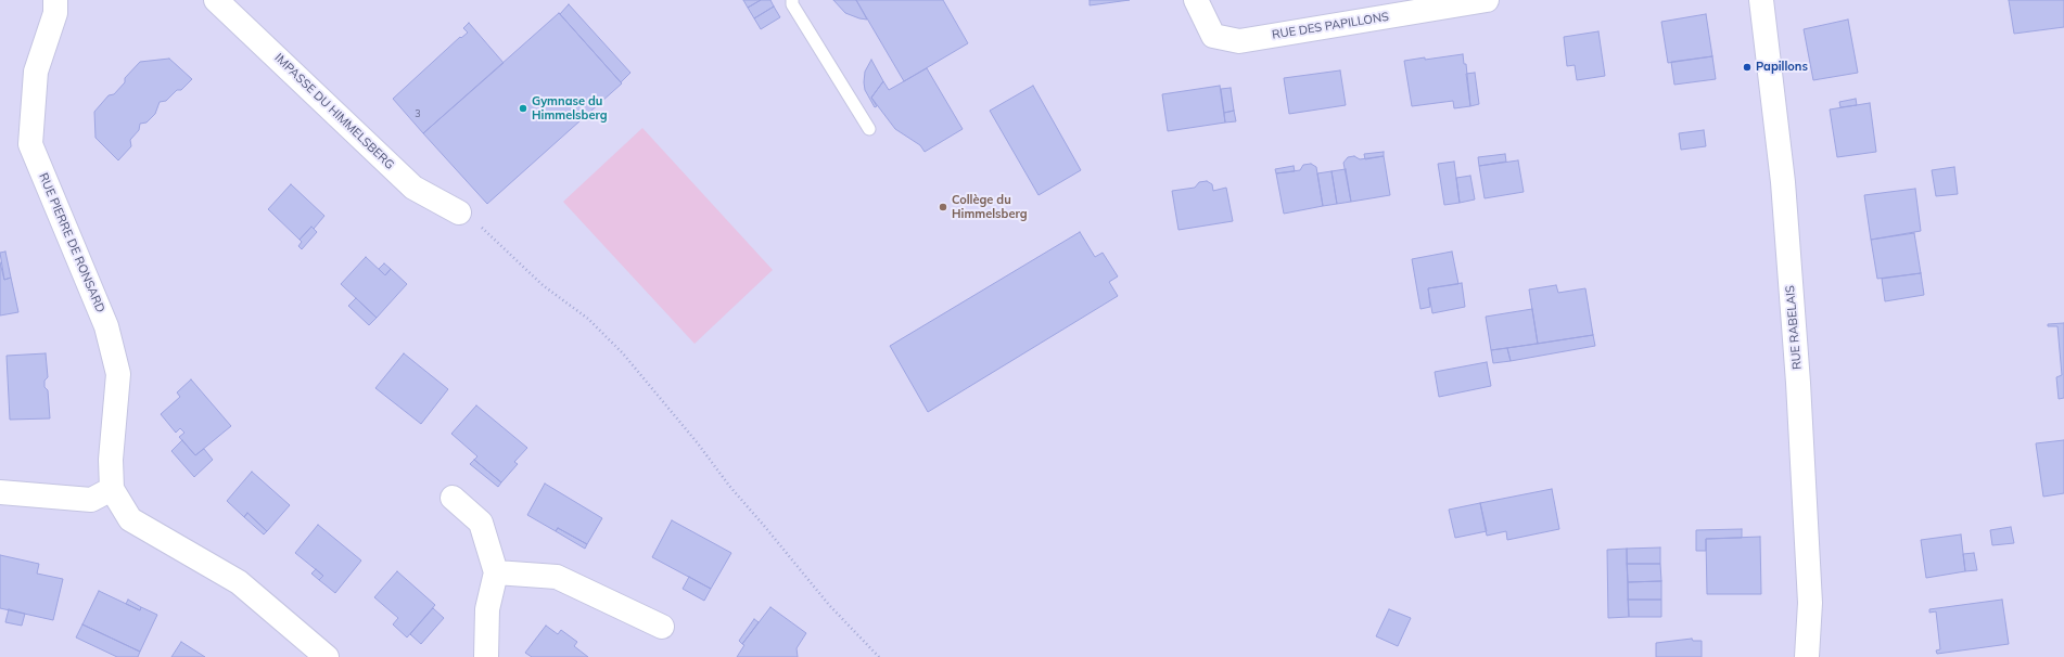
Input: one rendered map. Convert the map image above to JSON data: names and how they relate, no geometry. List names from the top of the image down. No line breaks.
{"streets":{"street":["RUE DES PAPILLONS","IMPASSE DU HIMMELSBERG","RUE PIERRE DE RONSARD","RUE RABELAIS"]},"places":["Papillons","Gymnase du Himmelsberg","Collège du Himmelsberg"],"house_numbers":["3"]}
